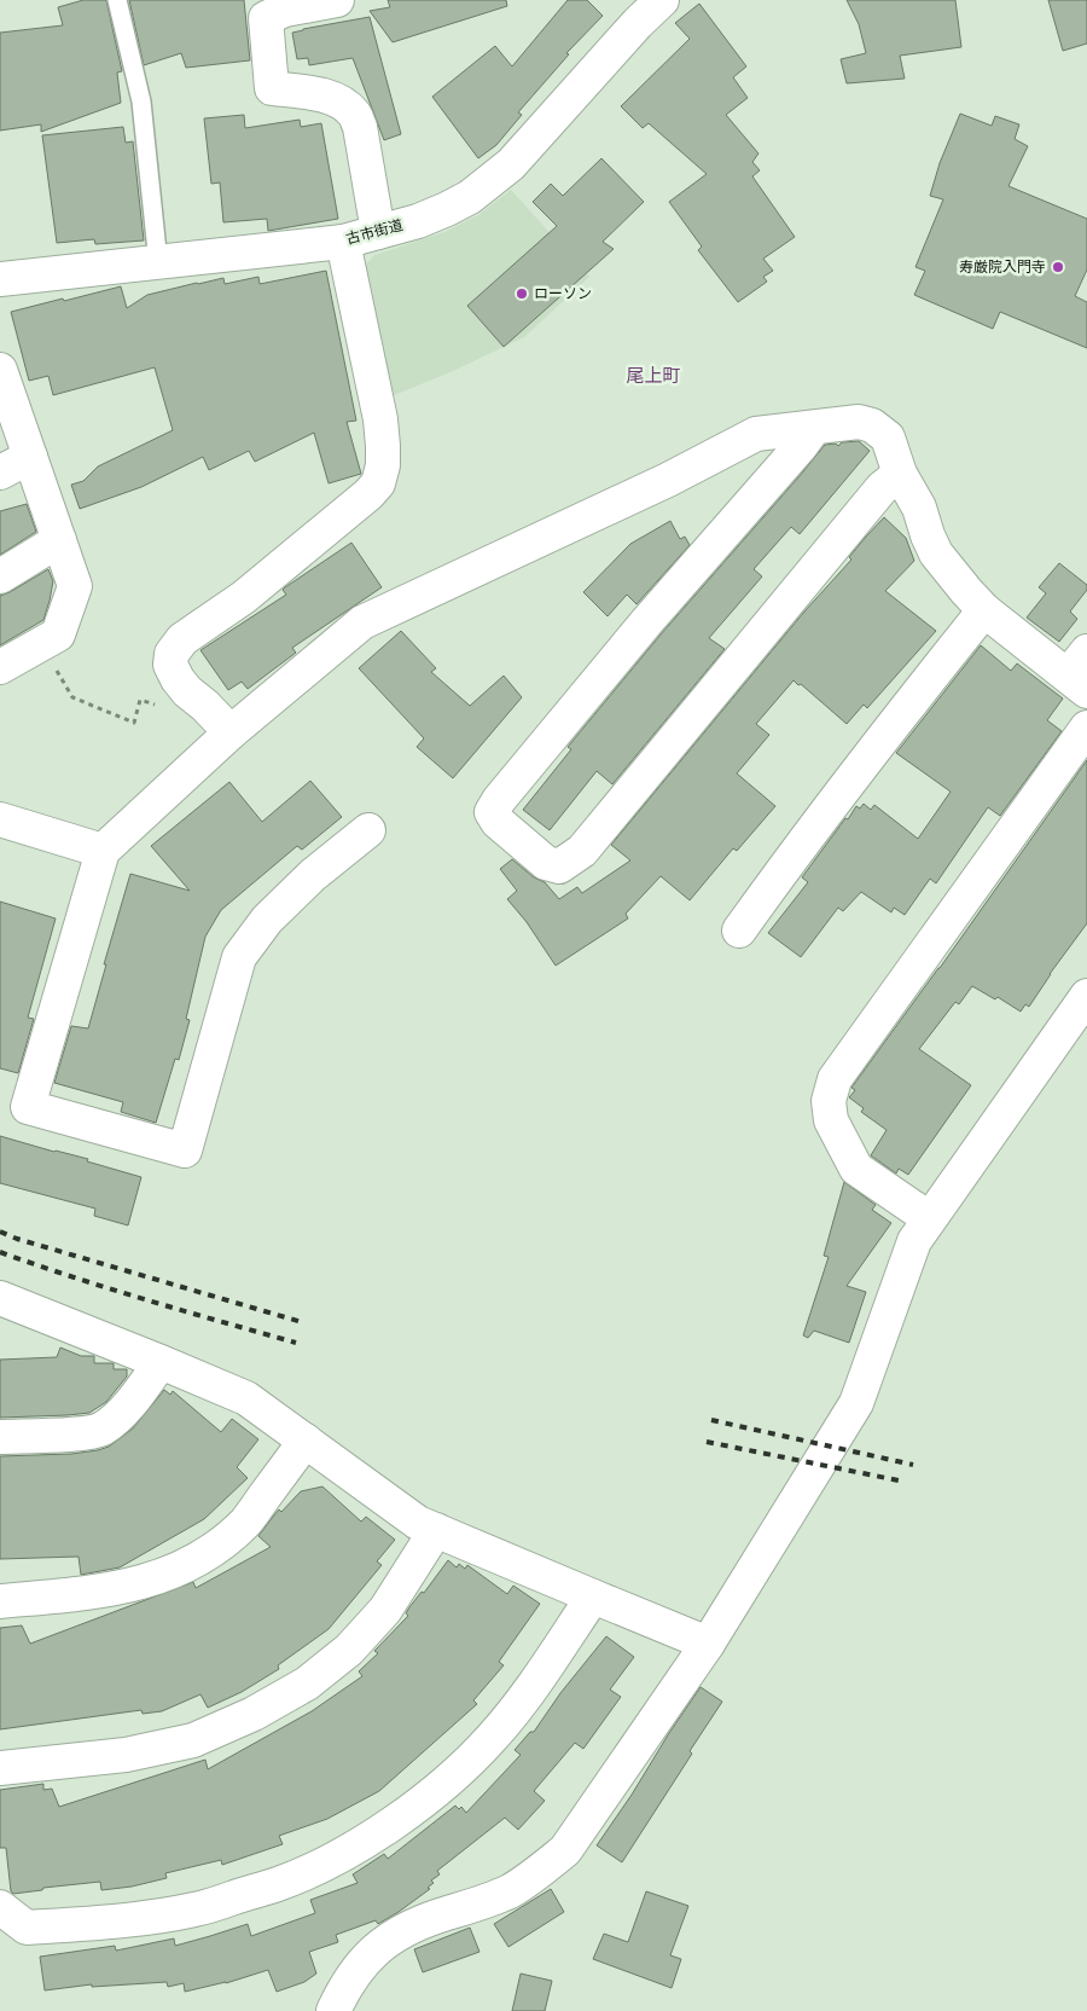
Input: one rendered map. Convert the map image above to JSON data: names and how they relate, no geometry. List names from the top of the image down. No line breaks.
{"streets":{"street":["古市街道"]},"districts":["尾上町"],"places":["寿厳院入門寺","ローソン"]}
